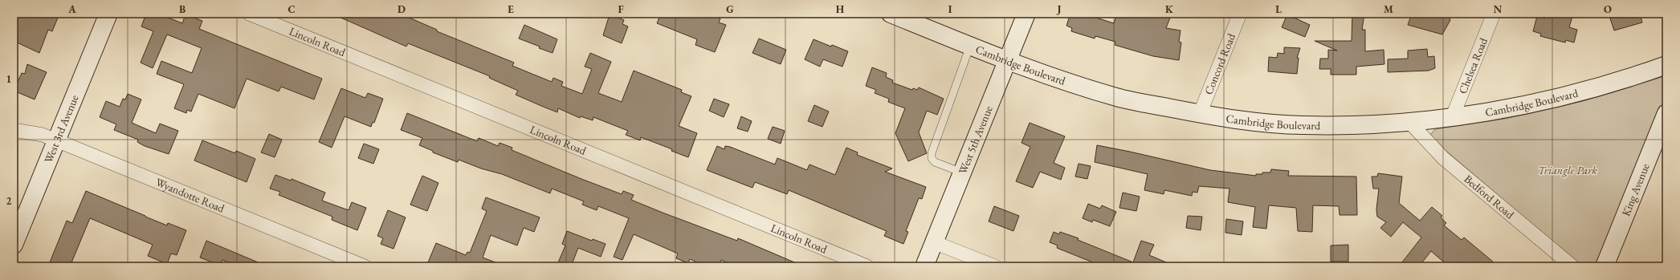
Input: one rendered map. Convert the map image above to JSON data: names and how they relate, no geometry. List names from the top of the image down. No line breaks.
{"streets":{"street":["Lincoln Road","Concord Road","Cambridge Boulevard","Chelsea Road","West 3rd Avenue","West 5th Avenue","King Avenue","Wyandotte Road","Bedford Road"]},"crossings":[["Concord Road","Cambridge Boulevard"],["Cambridge Boulevard","Chelsea Road"],["Cambridge Boulevard","West 5th Avenue"],["Cambridge Boulevard","Bedford Road"],["West 3rd Avenue","Wyandotte Road"]],"parks":["Triangle Park"],"grid":{"columns":["A","B","C","D","E","F","G","H","I","J","K","L","M","N","O"],"rows":["1","2"]}}
